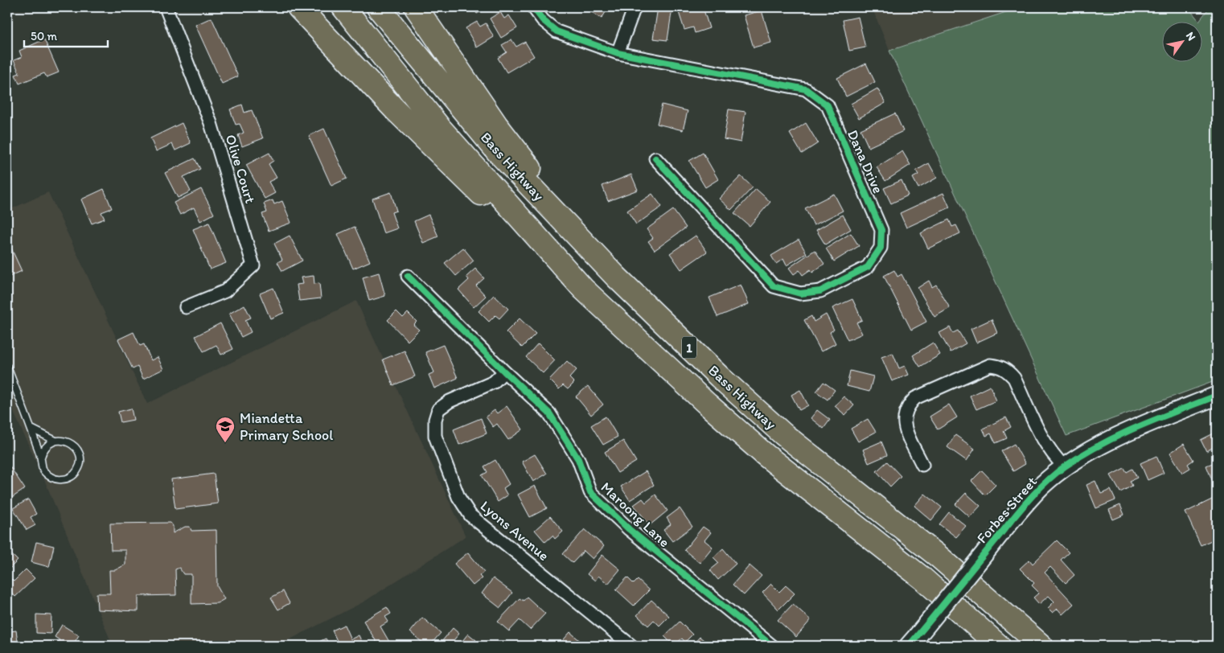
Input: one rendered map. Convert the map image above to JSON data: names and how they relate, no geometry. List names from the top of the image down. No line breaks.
{"streets":{"highway":["Bass Highway","1"],"street":["Dana Drive","Olive Court","Forbes Street","Maroong Lane","Lyons Avenue"]},"crossings":[["Maroong Lane","Lyons Avenue"]],"places":{"school or university":["Miandetta Primary School"]},"scale_bar":"50 m","north":"top right"}
